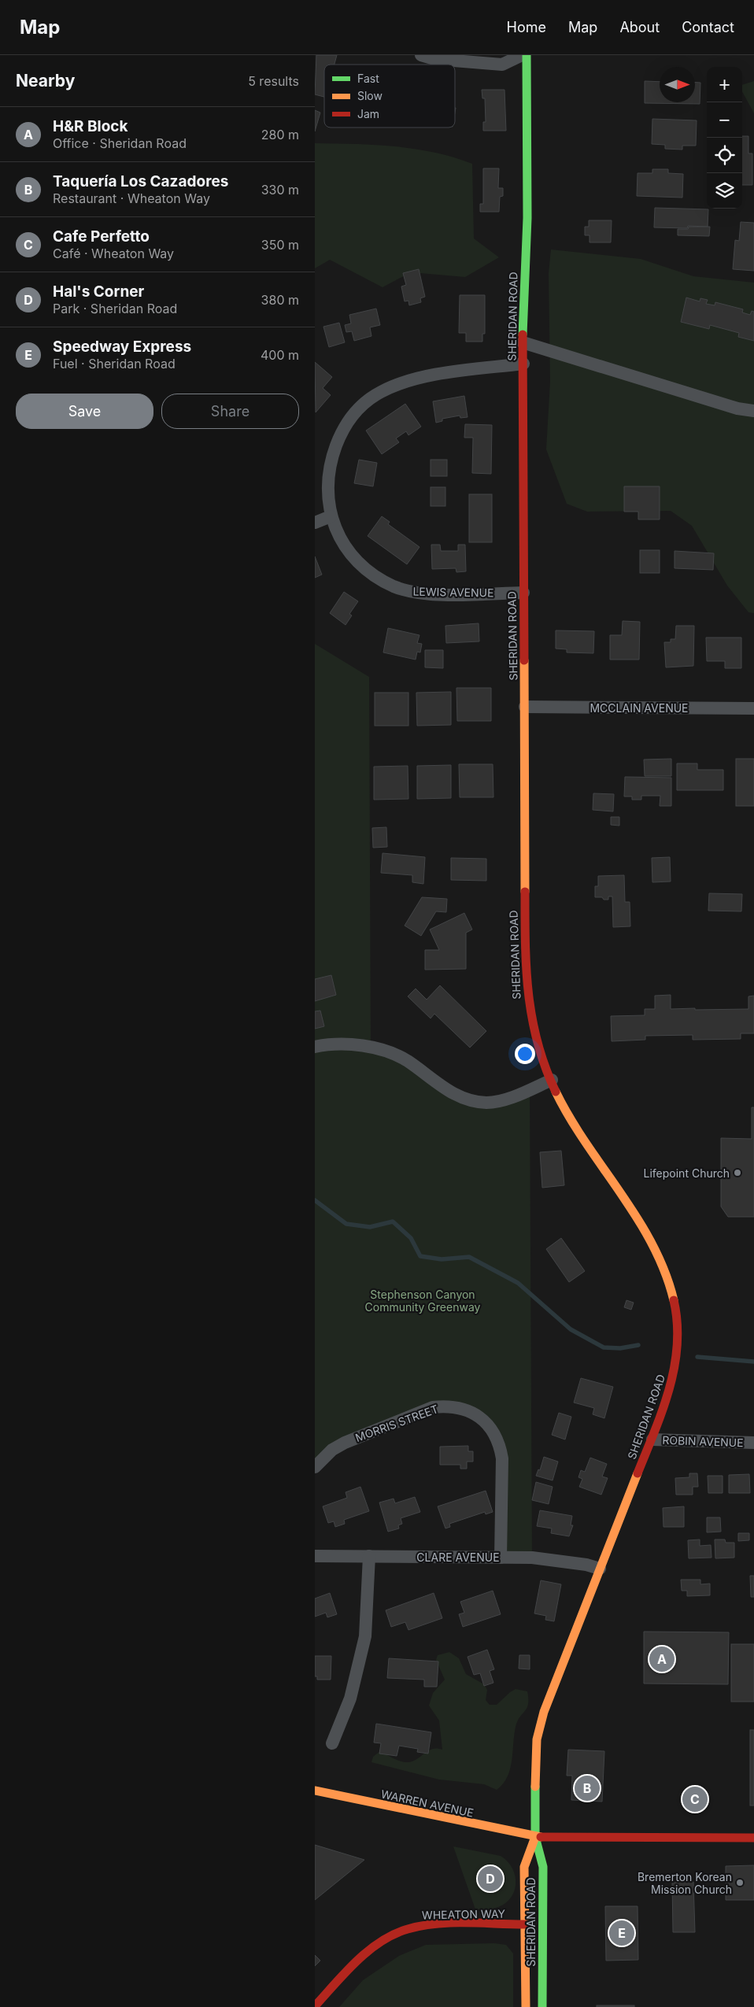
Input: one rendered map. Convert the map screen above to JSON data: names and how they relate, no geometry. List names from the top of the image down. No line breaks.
{"streets":{"main road":["SHERIDAN ROAD","WARREN AVENUE","WHEATON WAY"],"street":["LEWIS AVENUE","MCCLAIN AVENUE","MORRIS STREET","ROBIN AVENUE","CLARE AVENUE"]},"crossings":[["SHERIDAN ROAD","LEWIS AVENUE"],["SHERIDAN ROAD","MCCLAIN AVENUE"],["SHERIDAN ROAD","ROBIN AVENUE"],["SHERIDAN ROAD","CLARE AVENUE"],["SHERIDAN ROAD","WARREN AVENUE"],["SHERIDAN ROAD","WHEATON WAY"],["MORRIS STREET","CLARE AVENUE"]],"parks":["Stephenson Canyon Community Greenway"],"places":["Lifepoint Church","Bremerton Korean Mission Church"],"legend":["Fast","Slow","Jam"],"north":"right","page":{"header":"Map","nav":["Home","Map","About","Contact"],"heading":["Nearby","5 results"],"map_buttons":["+","−"],"list":[{"mark":"A","name":"H&R Block","note":"Office · Sheridan Road","value":"280 m"},{"mark":"B","name":"Taquería Los Cazadores","note":"Restaurant · Wheaton Way","value":"330 m"},{"mark":"C","name":"Cafe Perfetto","note":"Café · Wheaton Way","value":"350 m"},{"mark":"D","name":"Hal's Corner","note":"Park · Sheridan Road","value":"380 m"},{"mark":"E","name":"Speedway Express","note":"Fuel · Sheridan Road","value":"400 m"}],"buttons":["Save","Share"],"pins":["A","B","C","D","E"]}}
